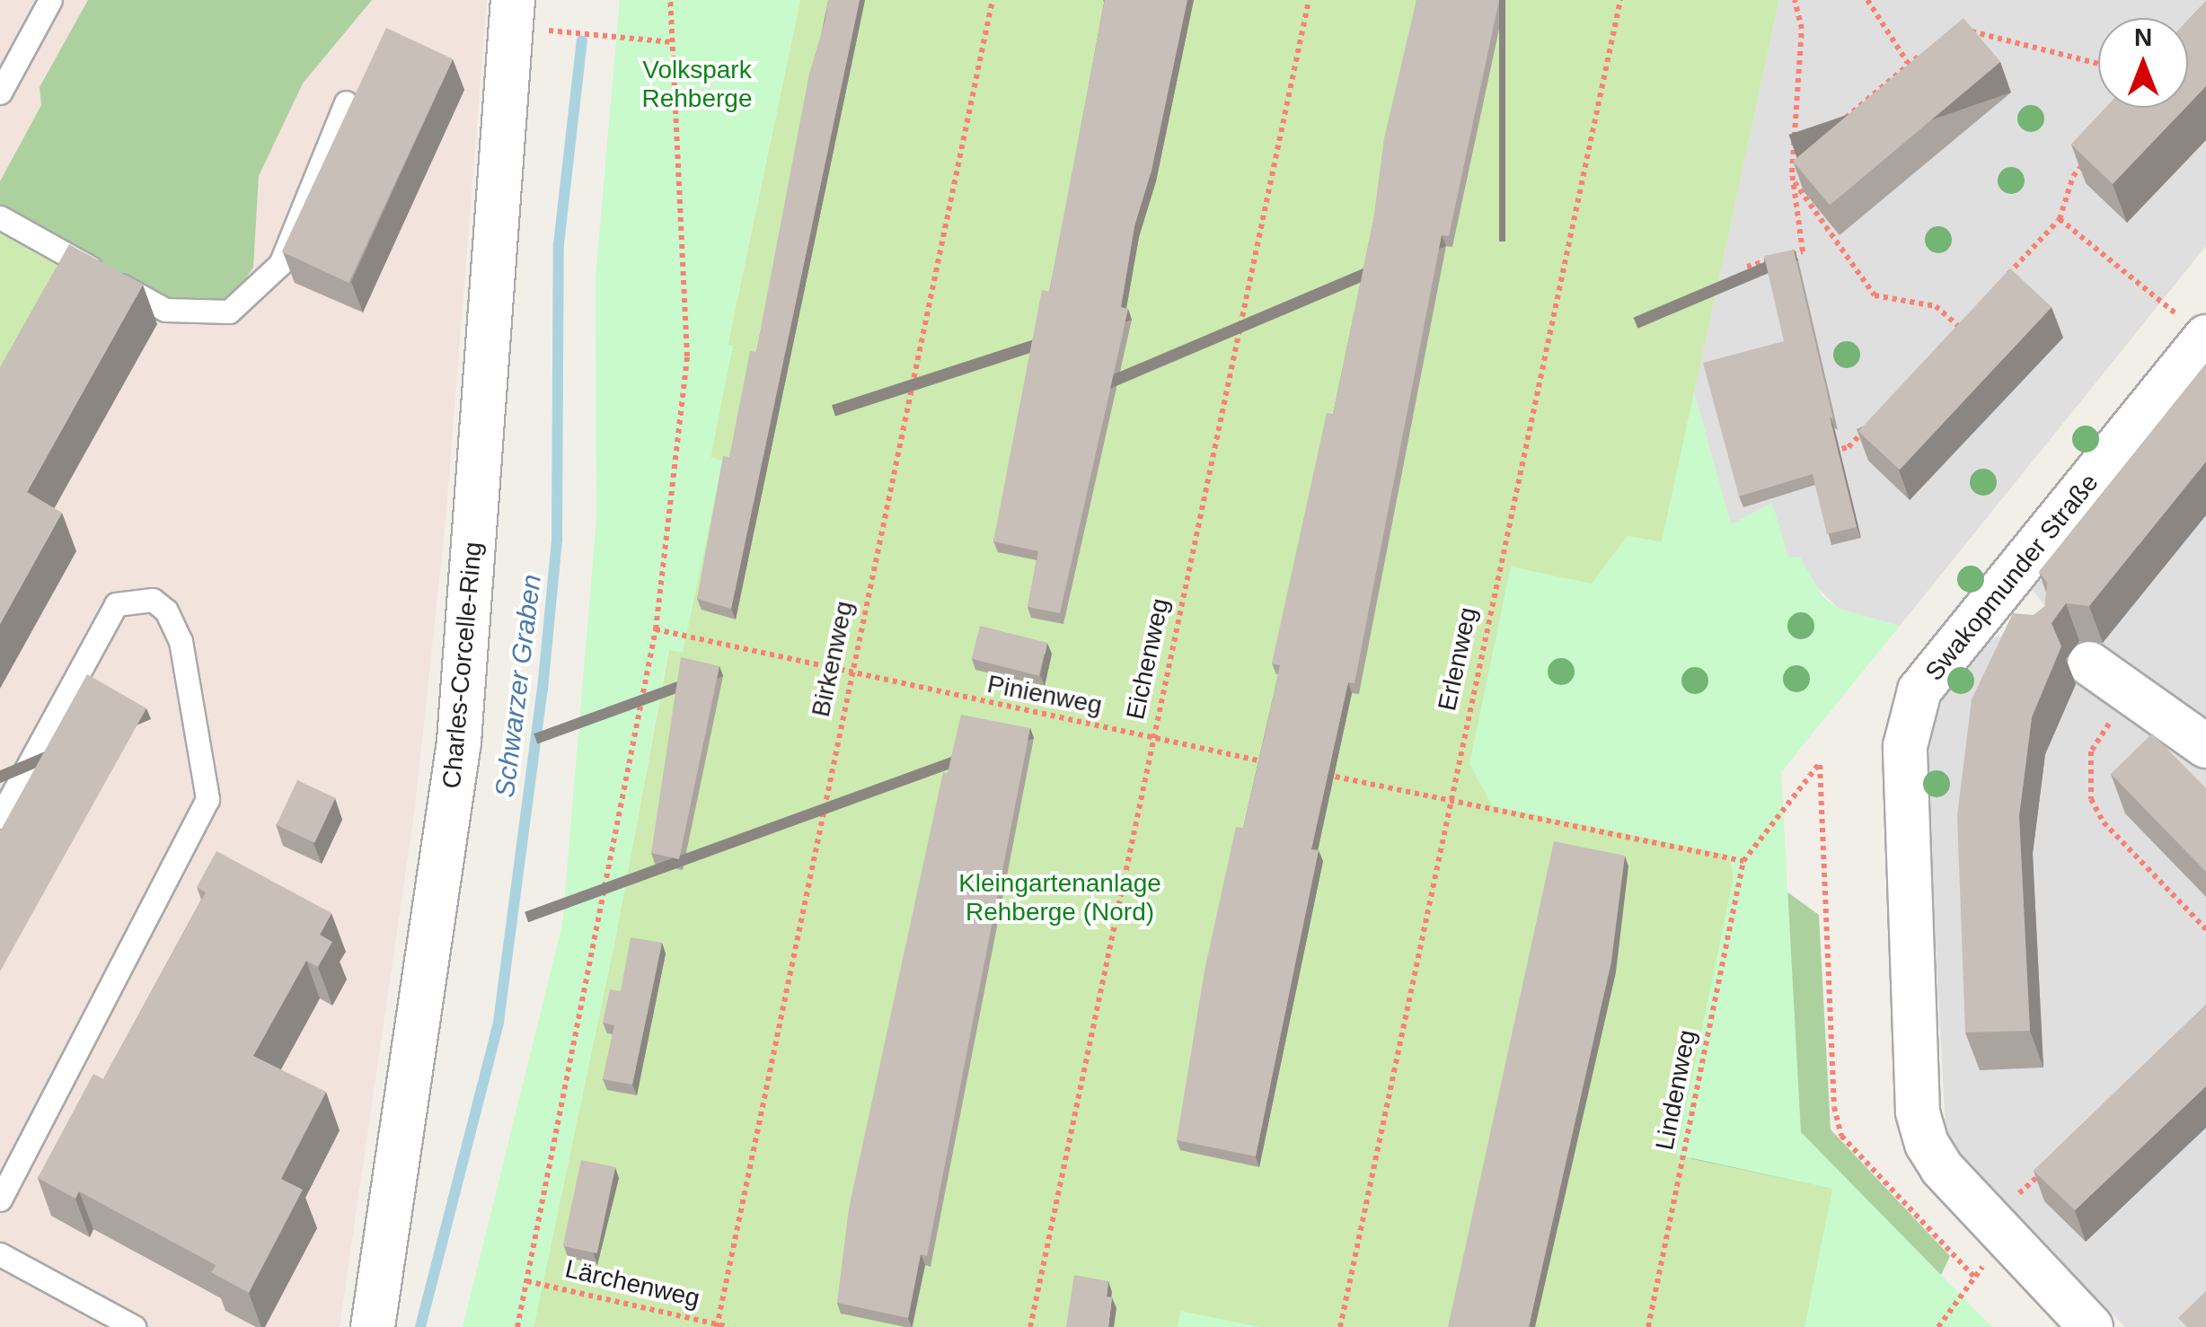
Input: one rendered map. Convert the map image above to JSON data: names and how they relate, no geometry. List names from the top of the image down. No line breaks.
{"streets":{"street":["Swakopmunder Straße","Charles-Corcelle-Ring"],"path":["Birkenweg","Eichenweg","Erlenweg","Pinienweg","Lindenweg","Lärchenweg"]},"crossings":[["Birkenweg","Pinienweg"],["Birkenweg","Lärchenweg"],["Eichenweg","Pinienweg"]],"water":["Schwarzer Graben"],"parks":["Volkspark Rehberge","Kleingartenanlage Rehberge (Nord)"],"north":"top"}
